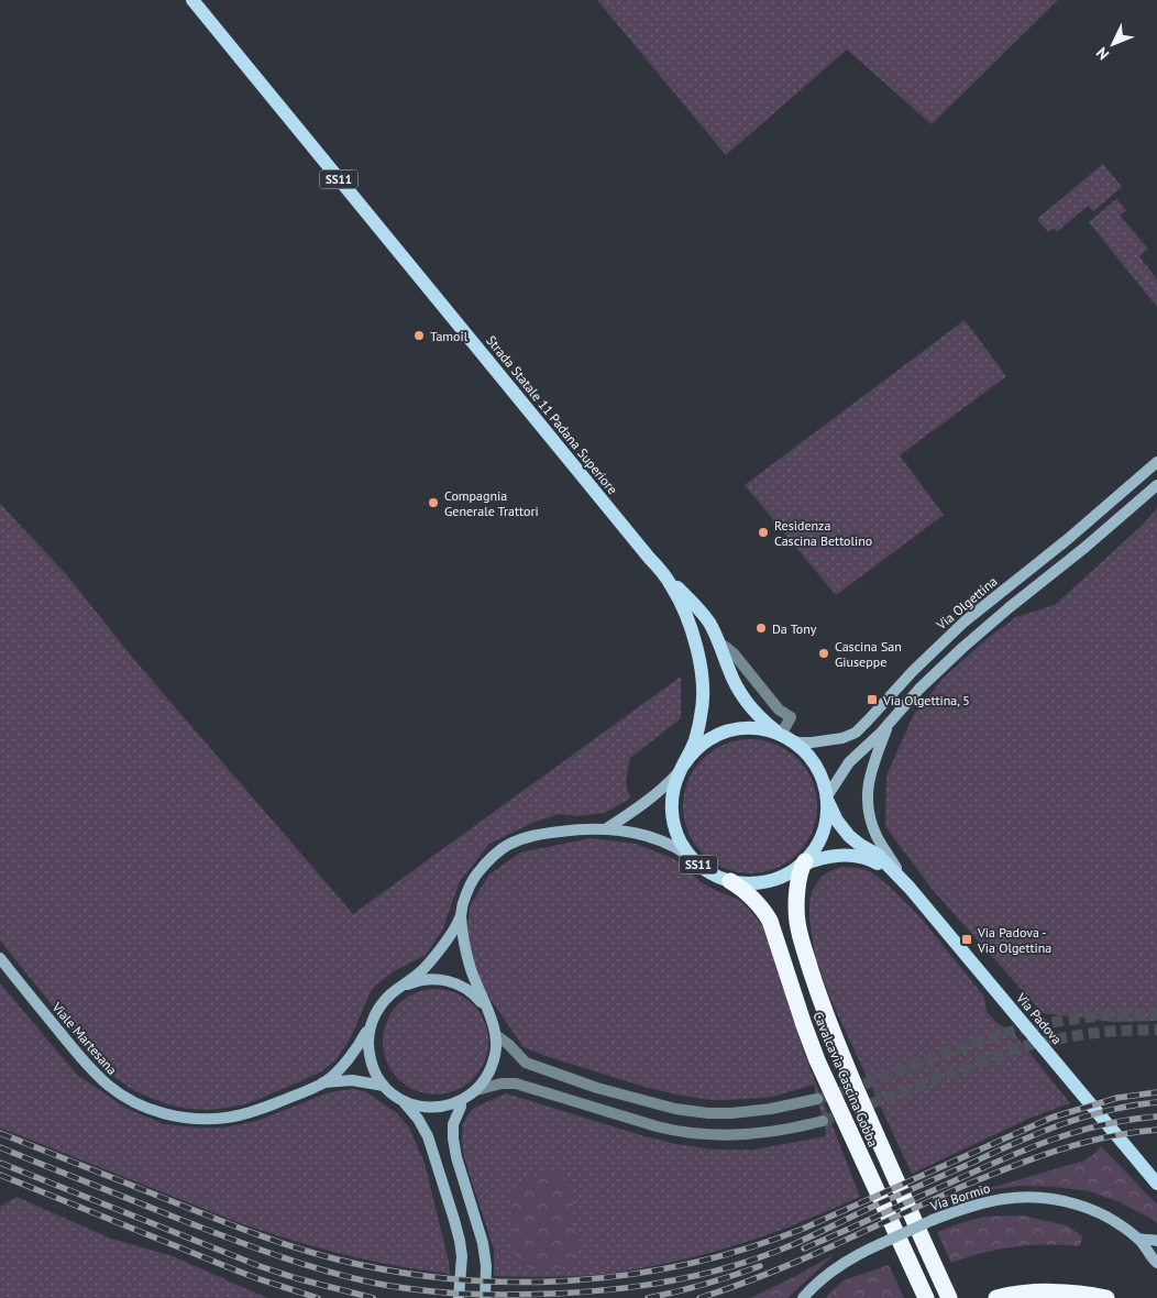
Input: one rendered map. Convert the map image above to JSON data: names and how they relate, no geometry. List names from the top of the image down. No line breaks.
{"streets":{"highway":["Cavalcavia Cascina Gobba"],"main road":["SS11","Strada Statale 11 Padana Superiore","Via Olgettina","Via Padova","Viale Martesana","Via Bormio"]},"crossings":[["Strada Statale 11 Padana Superiore","Via Olgettina"],["Strada Statale 11 Padana Superiore","Via Padova"],["Strada Statale 11 Padana Superiore","Cavalcavia Cascina Gobba"],["Via Olgettina","Via Padova"],["Via Olgettina","Cavalcavia Cascina Gobba"],["Via Padova","Cavalcavia Cascina Gobba"]],"places":{"other":["Tamoil","Compagnia Generale Trattori","Residenza Cascina Bettolino","Da Tony","Cascina San Giuseppe"],"transit":["Via Olgettina, 5","Via Padova - Via Olgettina"]},"north":"bottom left"}
